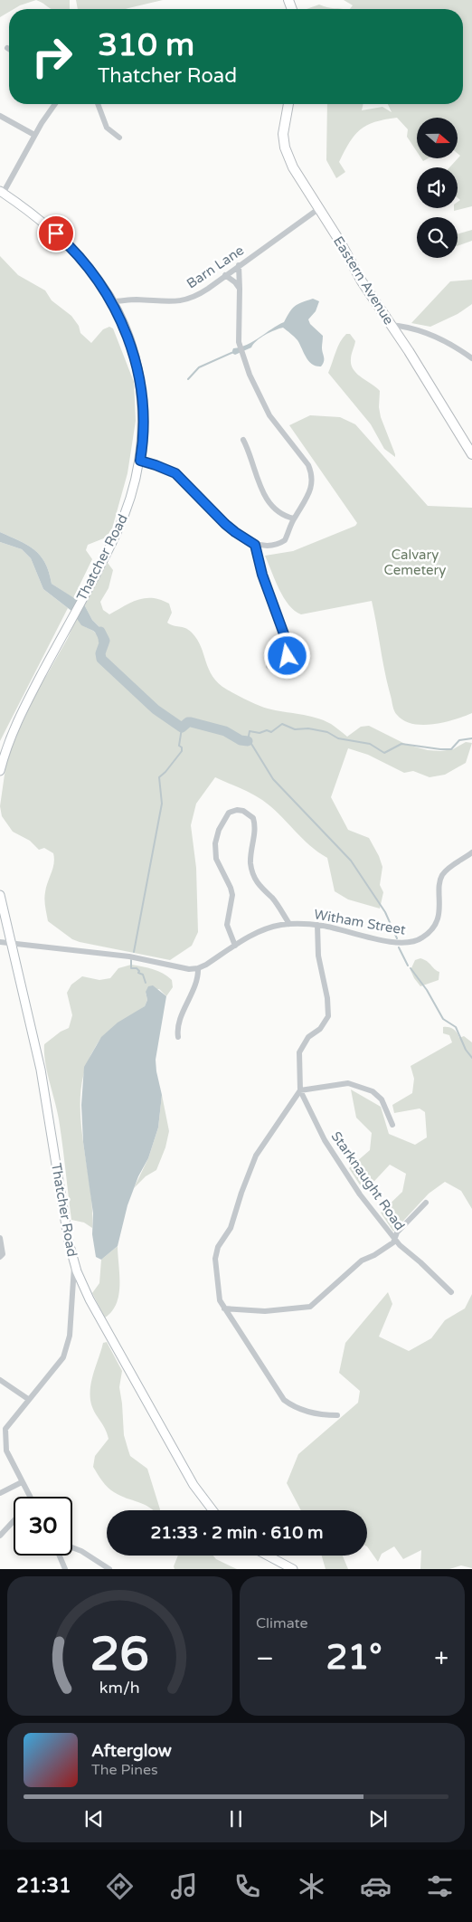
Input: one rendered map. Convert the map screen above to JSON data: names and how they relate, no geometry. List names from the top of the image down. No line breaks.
{"streets":{"main road":["Eastern Avenue","Thatcher Road"],"street":["Barn Lane","Witham Street","Starknaught Road"]},"crossings":[["Barn Lane","Eastern Avenue"],["Barn Lane","Thatcher Road"]],"parks":["Calvary Cemetery"],"north":"right","page":{"turn":["310 m","Thatcher Road"],"limit":"30","trip":"21:33 · 2 min · 610 m","tile":"Climate","heat":["−","21°","+"],"song":["Afterglow","The Pines"],"tabs":"21:31","gauge":["26","km/h"]}}
